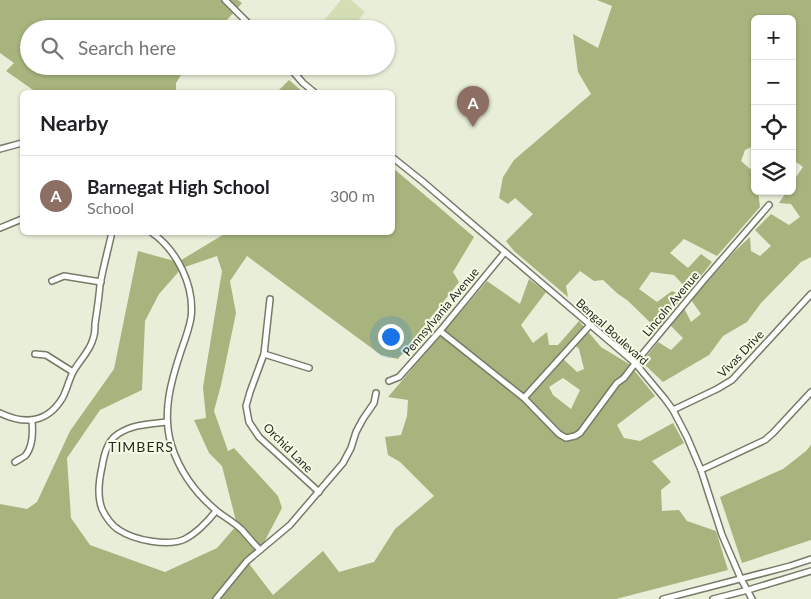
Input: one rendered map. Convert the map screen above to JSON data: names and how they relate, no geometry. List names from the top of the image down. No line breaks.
{"streets":{"street":["Lincoln Avenue","Pennsylvania Avenue","Bengal Boulevard","Vivas Drive","Orchid Lane"]},"crossings":[["Lincoln Avenue","Bengal Boulevard"],["Pennsylvania Avenue","Bengal Boulevard"],["Bengal Boulevard","Vivas Drive"]],"districts":["TIMBERS"],"page":{"map_buttons":["+","−"],"search":"Search here","pins":"A","heading":"Nearby","list":[{"mark":"A","name":"Barnegat High School","note":"School","value":"300 m"}]}}
